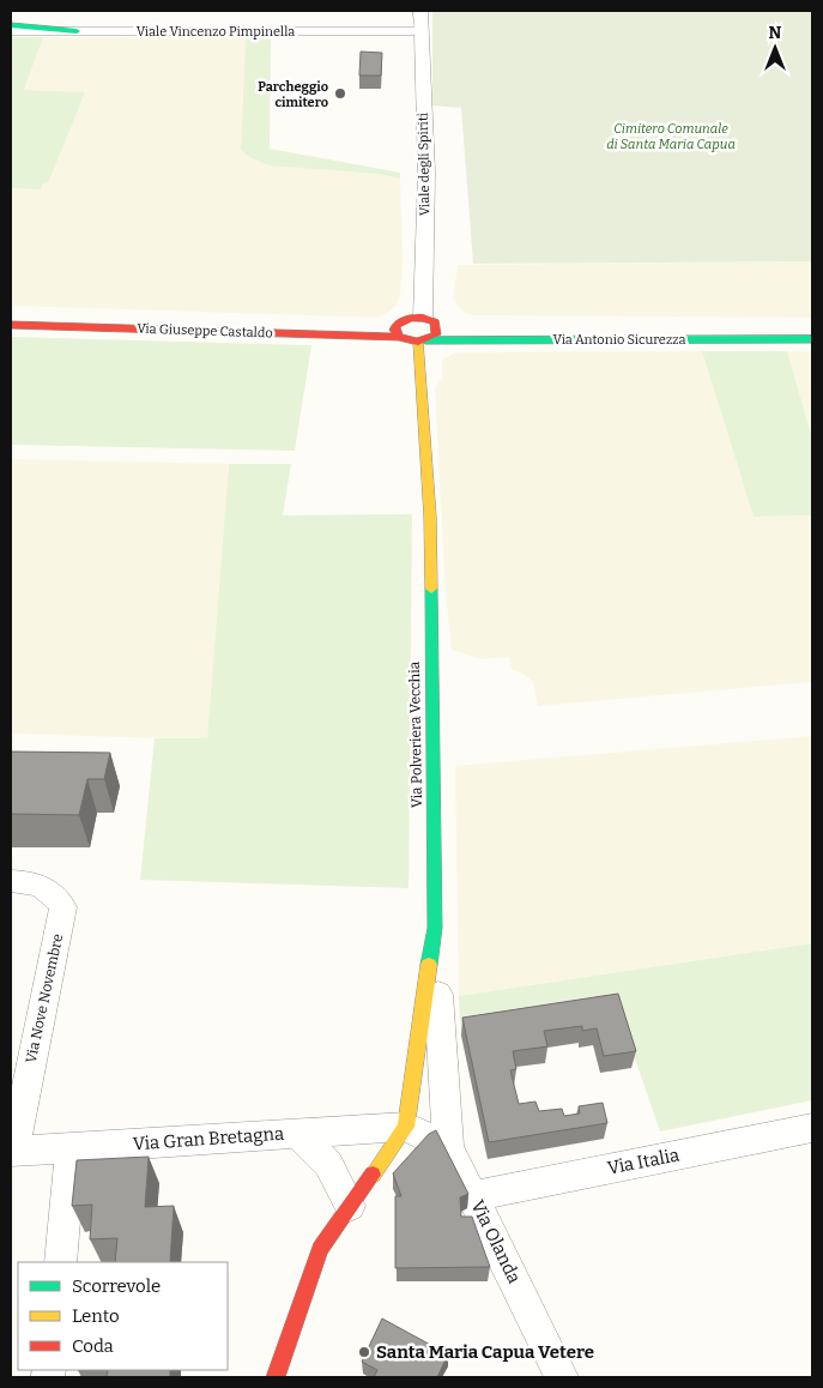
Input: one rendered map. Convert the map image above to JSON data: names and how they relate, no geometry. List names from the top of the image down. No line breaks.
{"streets":{"main road":["Via Giuseppe Castaldo","Via Antonio Sicurezza","Via Polveriera Vecchia"],"street":["Viale Vincenzo Pimpinella","Viale degli Spiriti","Via Nove Novembre","Via Gran Bretagna","Via Italia","Via Olanda"]},"crossings":[["Viale Vincenzo Pimpinella","Viale degli Spiriti"],["Via Giuseppe Castaldo","Via Antonio Sicurezza"],["Via Antonio Sicurezza","Via Polveriera Vecchia"],["Via Polveriera Vecchia","Via Gran Bretagna"],["Via Nove Novembre","Via Gran Bretagna"],["Via Italia","Via Olanda"]],"parks":["Cimitero Comunale di Santa Maria Capua"],"places":["Parcheggio cimitero","Santa Maria Capua Vetere"],"legend":["Scorrevole","Lento","Coda"],"north":"top"}
